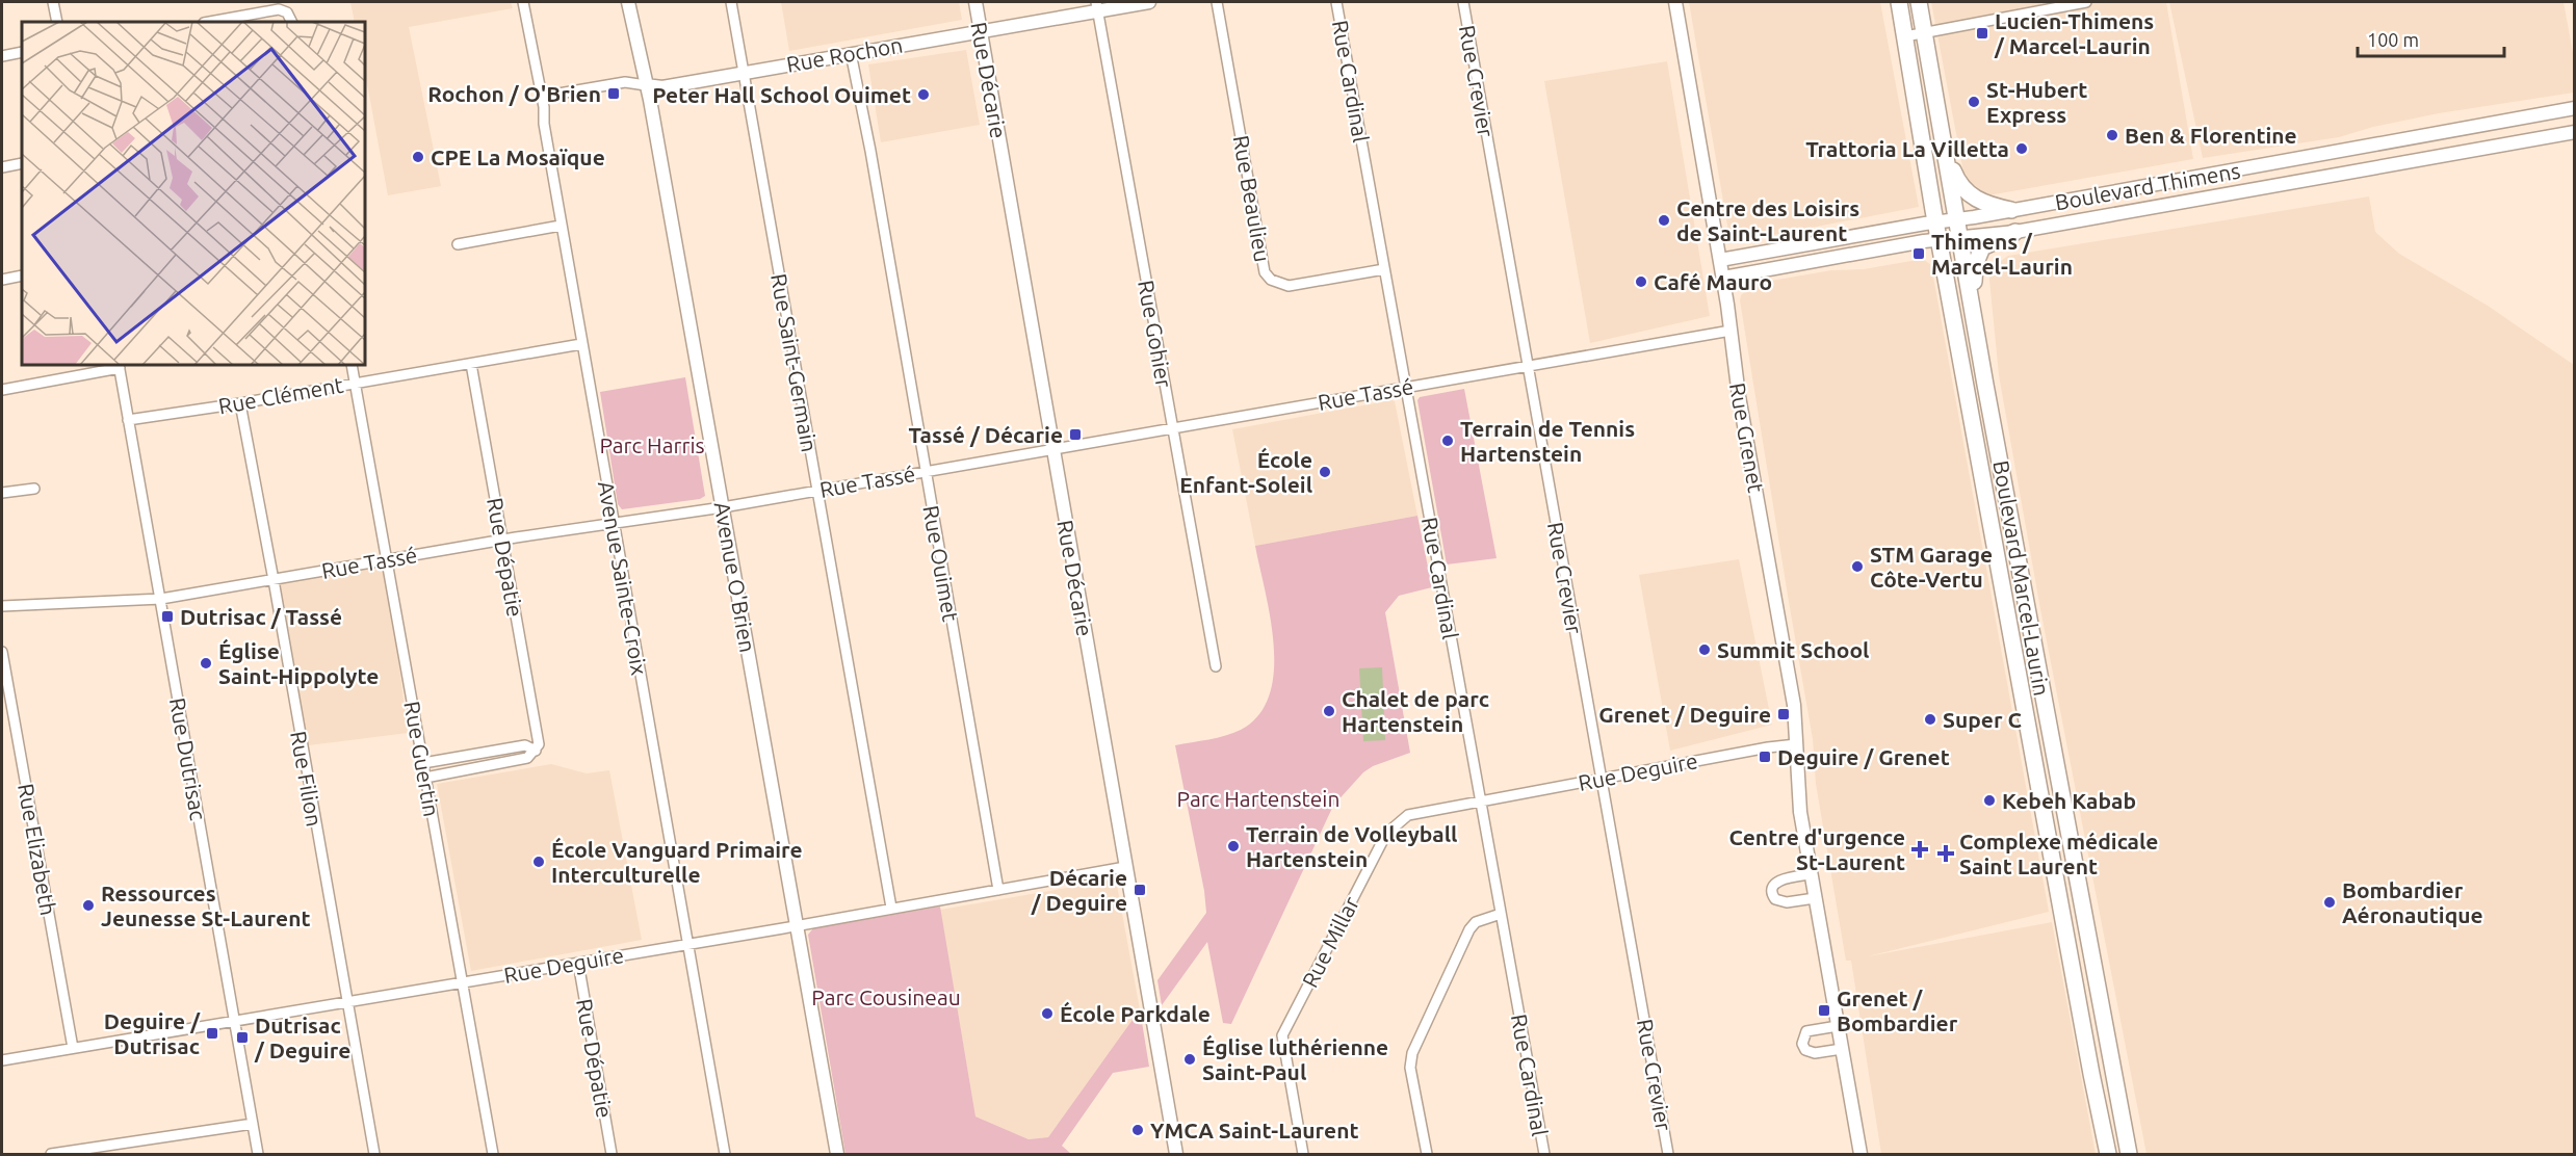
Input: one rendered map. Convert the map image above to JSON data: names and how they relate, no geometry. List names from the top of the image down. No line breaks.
{"streets":{"main road":["Boulevard Marcel-Laurin"],"street":["Rue Rochon","Rue Décarie","Rue Cardinal","Rue Crevier","Boulevard Thimens","Rue Beaulieu","Rue Gohier","Rue Saint-Germain","Rue Tassé","Rue Clément","Rue Grenet","Rue Dépatie","Rue Ouimet","Avenue O'Brien","Avenue Sainte-Croix","Rue Dutrisac","Rue Guertin","Rue Deguire","Rue Filion","Rue Elizabeth","Rue Millar"]},"crossings":[["Rue Rochon","Rue Décarie"],["Rue Rochon","Rue Gohier"],["Rue Rochon","Rue Saint-Germain"],["Rue Rochon","Rue Ouimet"],["Rue Rochon","Avenue O'Brien"],["Rue Rochon","Avenue Sainte-Croix"],["Rue Décarie","Rue Tassé"],["Rue Décarie","Rue Deguire"],["Rue Cardinal","Rue Beaulieu"],["Rue Cardinal","Rue Tassé"],["Rue Cardinal","Rue Deguire"],["Rue Cardinal","Rue Millar"],["Rue Crevier","Rue Tassé"],["Rue Crevier","Rue Deguire"],["Boulevard Thimens","Rue Grenet"],["Boulevard Thimens","Boulevard Marcel-Laurin"],["Rue Gohier","Rue Tassé"],["Rue Saint-Germain","Rue Tassé"],["Rue Saint-Germain","Rue Deguire"],["Rue Tassé","Rue Grenet"],["Rue Tassé","Rue Dépatie"],["Rue Tassé","Rue Ouimet"],["Rue Tassé","Avenue O'Brien"],["Rue Tassé","Avenue Sainte-Croix"],["Rue Tassé","Rue Dutrisac"],["Rue Tassé","Rue Guertin"],["Rue Tassé","Rue Filion"],["Rue Clément","Rue Dépatie"],["Rue Clément","Avenue Sainte-Croix"],["Rue Clément","Rue Dutrisac"],["Rue Clément","Rue Guertin"],["Rue Clément","Rue Filion"],["Rue Grenet","Rue Deguire"],["Rue Dépatie","Rue Deguire"],["Rue Ouimet","Rue Deguire"],["Avenue O'Brien","Rue Deguire"],["Avenue Sainte-Croix","Rue Deguire"],["Rue Dutrisac","Rue Deguire"],["Rue Guertin","Rue Deguire"],["Rue Deguire","Rue Filion"],["Rue Deguire","Rue Elizabeth"],["Rue Deguire","Rue Millar"]],"parks":["Parc Harris","Parc Hartenstein","Parc Cousineau"],"places":{"transit":["Lucien-Thimens / Marcel-Laurin","Rochon / O'Brien","Thimens / Marcel-Laurin","Tassé / Décarie","Dutrisac / Tassé","Grenet / Deguire","Deguire / Grenet","Décarie / Deguire","Grenet / Bombardier","Deguire / Dutrisac","Dutrisac / Deguire"],"other":["Peter Hall School Ouimet","St-Hubert Express","Ben & Florentine","Trattoria La Villetta","CPE La Mosaïque","Centre des Loisirs de Saint-Laurent","Café Mauro","Terrain de Tennis Hartenstein","École Enfant-Soleil","STM Garage Côte-Vertu","Summit School","Église Saint-Hippolyte","Chalet de parc Hartenstein","Super C","Kebeh Kabab","Terrain de Volleyball Hartenstein","École Vanguard Primaire Interculturelle","Bombardier Aéronautique","Ressources Jeunesse St-Laurent","École Parkdale","Église luthérienne Saint-Paul","YMCA Saint-Laurent"],"health":["Centre d'urgence St-Laurent","Complexe médicale Saint Laurent"]},"scale_bar":"100 m"}
